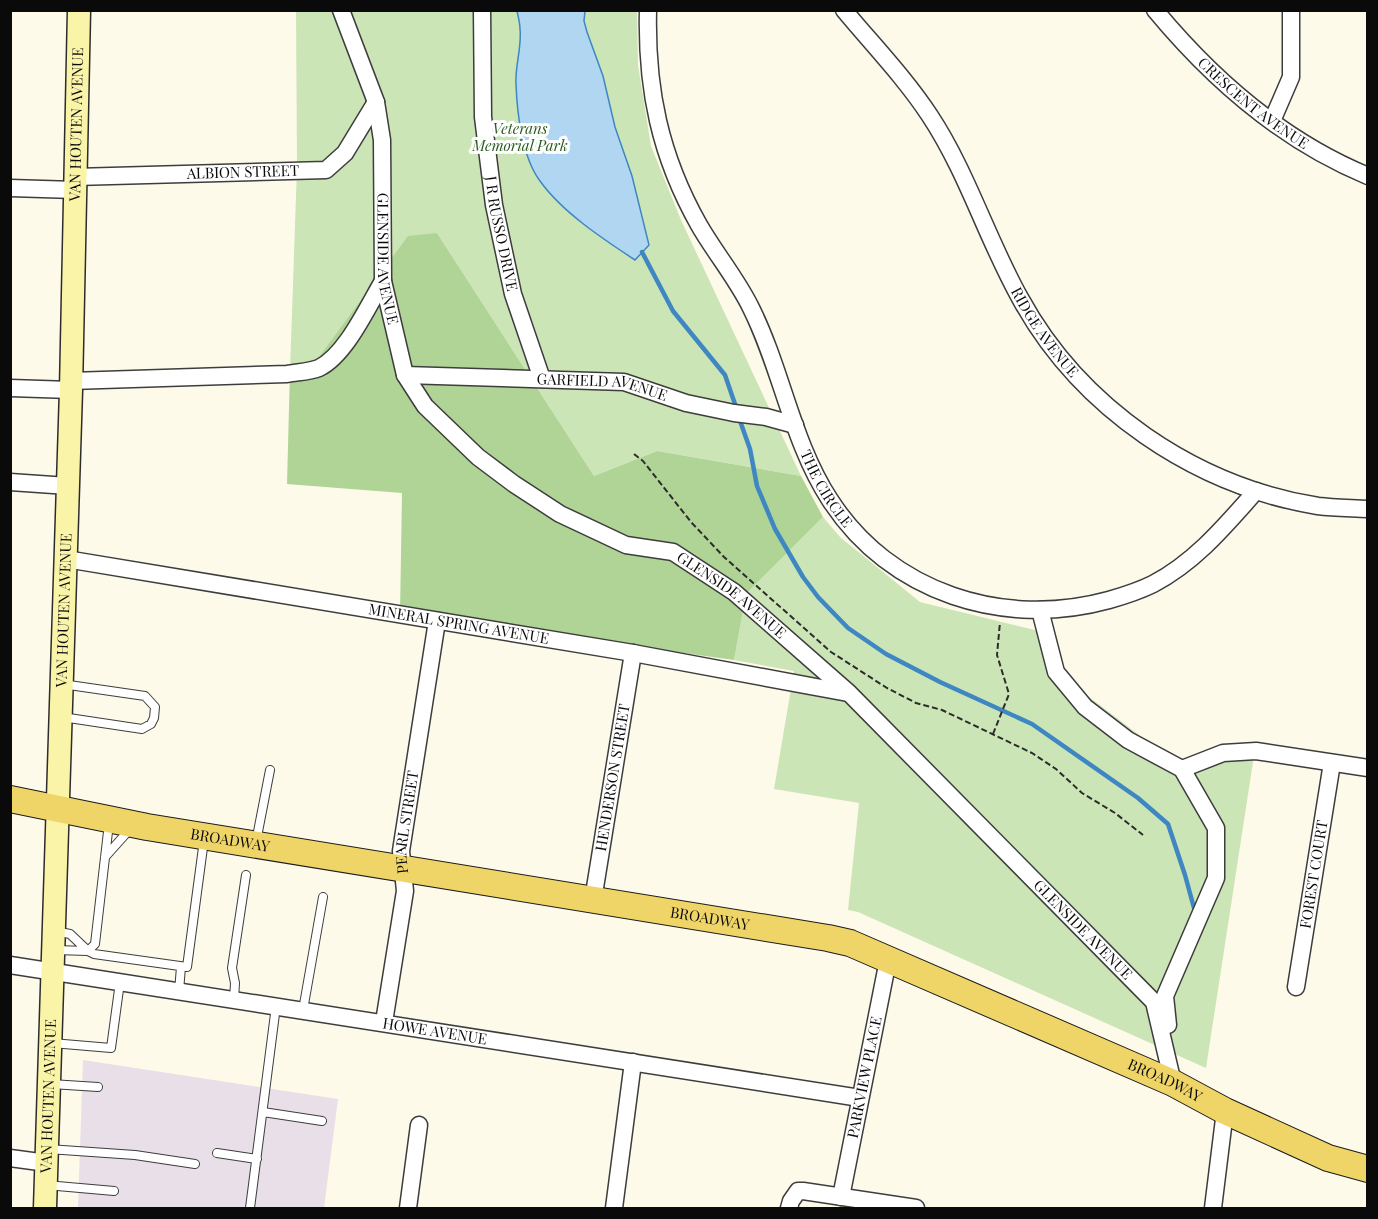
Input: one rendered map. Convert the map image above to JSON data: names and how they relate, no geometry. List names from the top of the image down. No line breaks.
{"streets":{"main road":["VAN HOUTEN AVENUE","BROADWAY"],"street":["CRESCENT AVENUE","ALBION STREET","J R RUSSO DRIVE","GLENSIDE AVENUE","RIDGE AVENUE","GARFIELD AVENUE","THE CIRCLE","MINERAL SPRING AVENUE","HENDERSON STREET","PEARL STREET","FOREST COURT","HOWE AVENUE","PARKVIEW PLACE"]},"crossings":[["VAN HOUTEN AVENUE","ALBION STREET"],["VAN HOUTEN AVENUE","MINERAL SPRING AVENUE"],["VAN HOUTEN AVENUE","BROADWAY"],["VAN HOUTEN AVENUE","HOWE AVENUE"],["ALBION STREET","GLENSIDE AVENUE"],["J R RUSSO DRIVE","GARFIELD AVENUE"],["GLENSIDE AVENUE","GARFIELD AVENUE"],["GLENSIDE AVENUE","MINERAL SPRING AVENUE"],["GLENSIDE AVENUE","BROADWAY"],["RIDGE AVENUE","THE CIRCLE"],["GARFIELD AVENUE","THE CIRCLE"],["MINERAL SPRING AVENUE","HENDERSON STREET"],["MINERAL SPRING AVENUE","PEARL STREET"],["HENDERSON STREET","BROADWAY"],["PEARL STREET","BROADWAY"],["PEARL STREET","HOWE AVENUE"],["BROADWAY","PARKVIEW PLACE"],["HOWE AVENUE","PARKVIEW PLACE"]],"parks":["Veterans Memorial Park"]}
